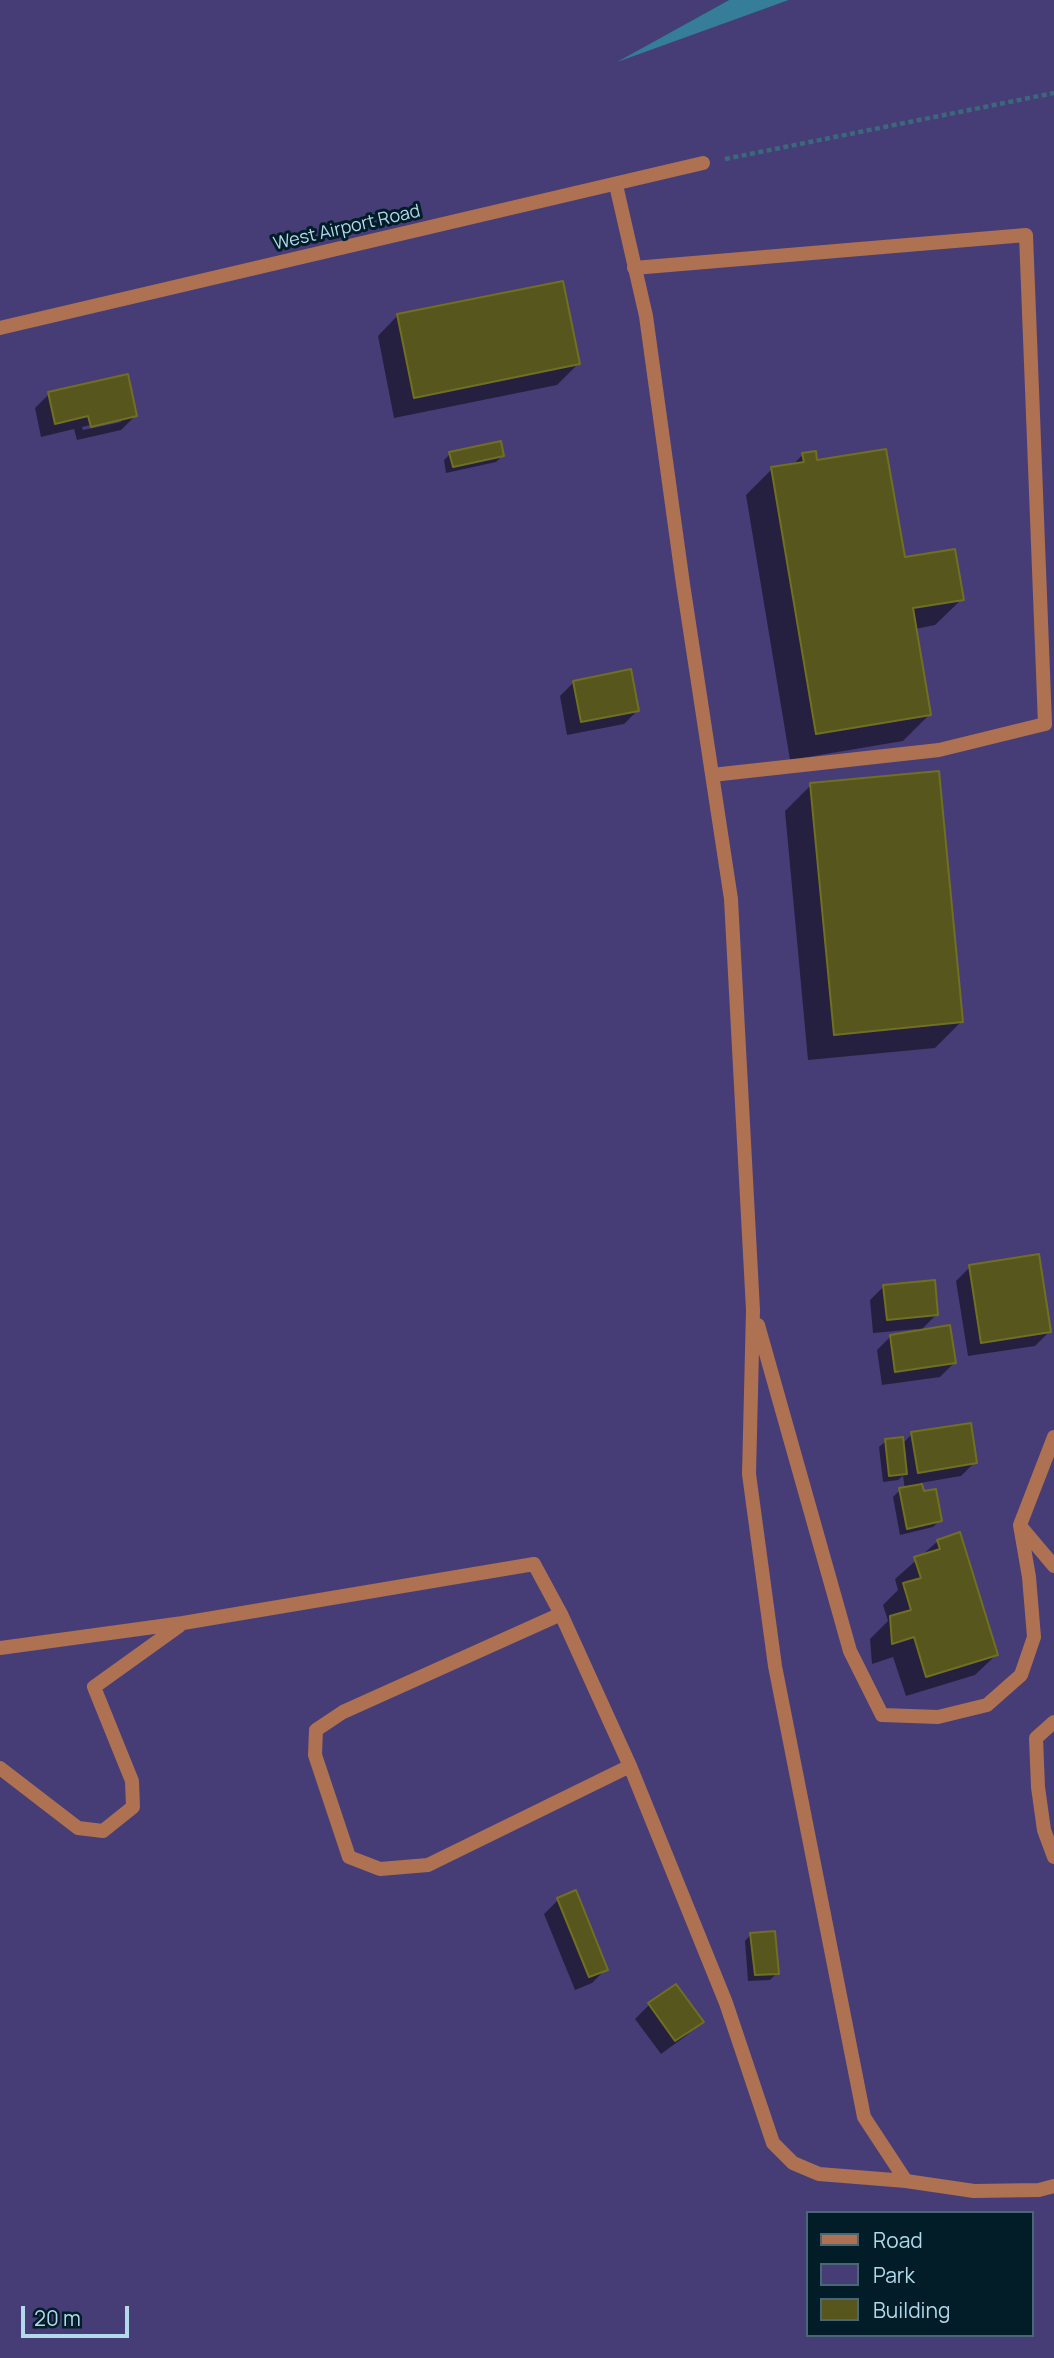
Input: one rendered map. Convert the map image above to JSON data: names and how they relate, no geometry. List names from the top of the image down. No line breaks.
{"streets":{"street":["West Airport Road"]},"legend":["Road","Park","Building"],"scale_bar":"20 m"}
